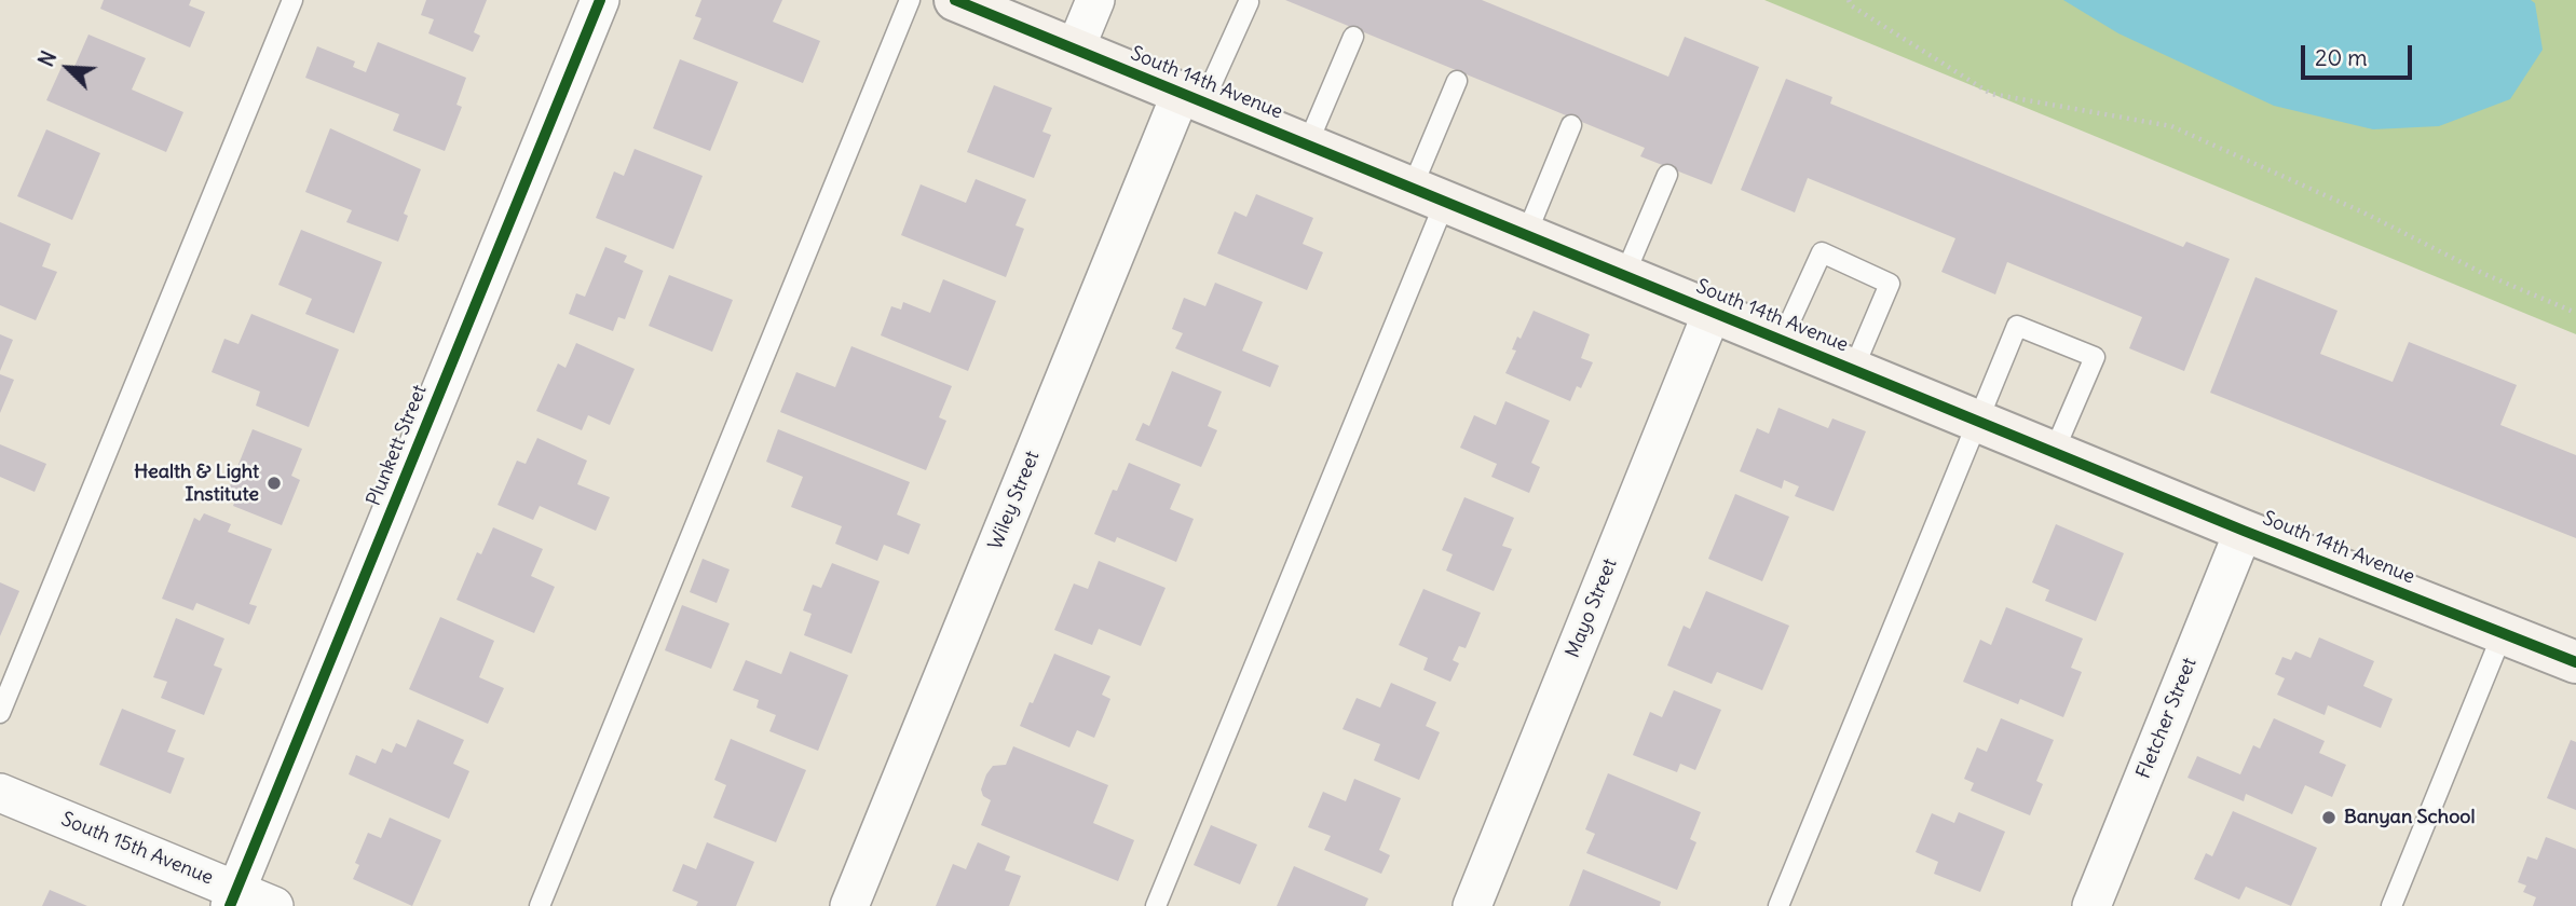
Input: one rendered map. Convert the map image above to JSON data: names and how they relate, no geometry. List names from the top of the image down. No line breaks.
{"streets":{"street":["South 14th Avenue","Plunkett Street","Wiley Street","Mayo Street","Fletcher Street","South 15th Avenue"]},"crossings":[["South 14th Avenue","Wiley Street"],["South 14th Avenue","Mayo Street"],["South 14th Avenue","Fletcher Street"],["Plunkett Street","South 15th Avenue"]],"places":["Health & Light Institute","Banyan School"],"scale_bar":"20 m","north":"top left"}
